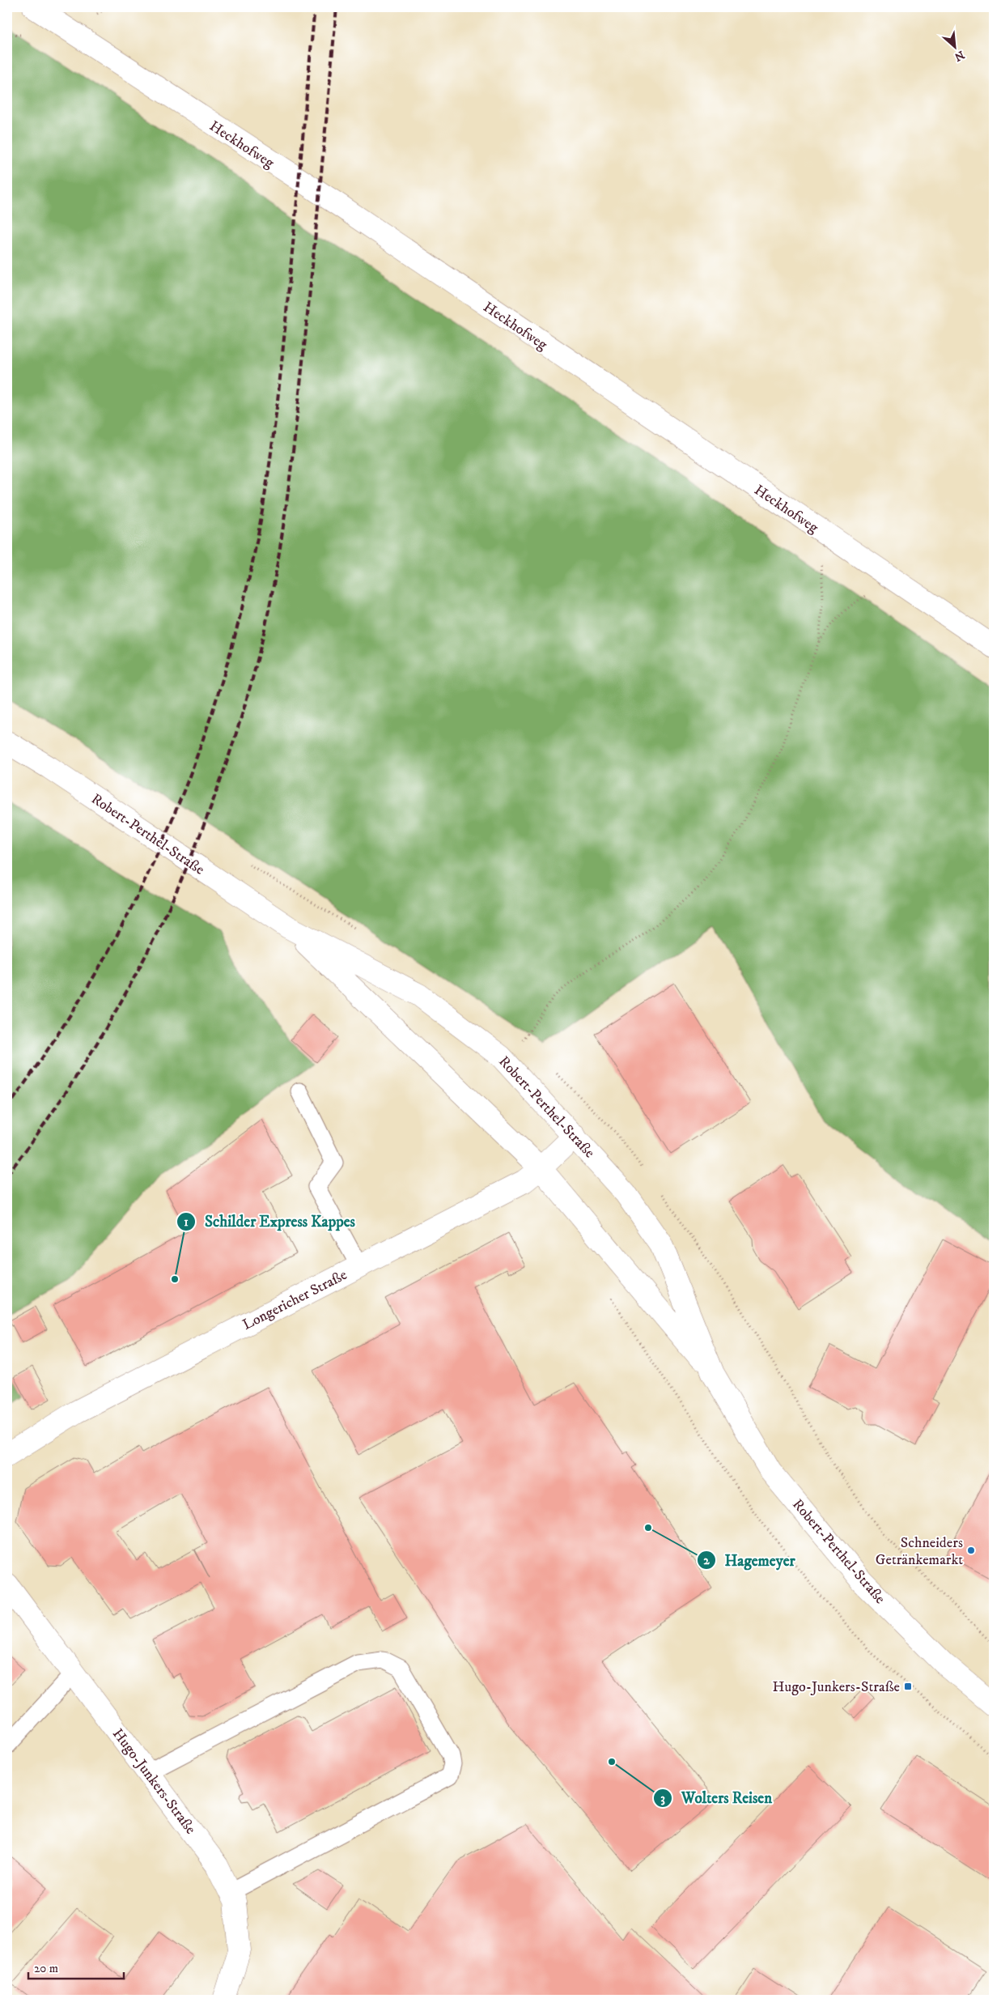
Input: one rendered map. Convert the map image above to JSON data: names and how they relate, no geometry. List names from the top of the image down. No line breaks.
{"streets":{"street":["Heckhofweg","Robert-Perthel-Straße","Longericher Straße","Hugo-Junkers-Straße"]},"crossings":[["Robert-Perthel-Straße","Longericher Straße"]],"places":{"other":["Schilder Express Kappes","Hagemeyer","Schneiders Getränkemarkt","Wolters Reisen"],"transit":["Hugo-Junkers-Straße"]},"scale_bar":"20 m","north":"bottom right"}
